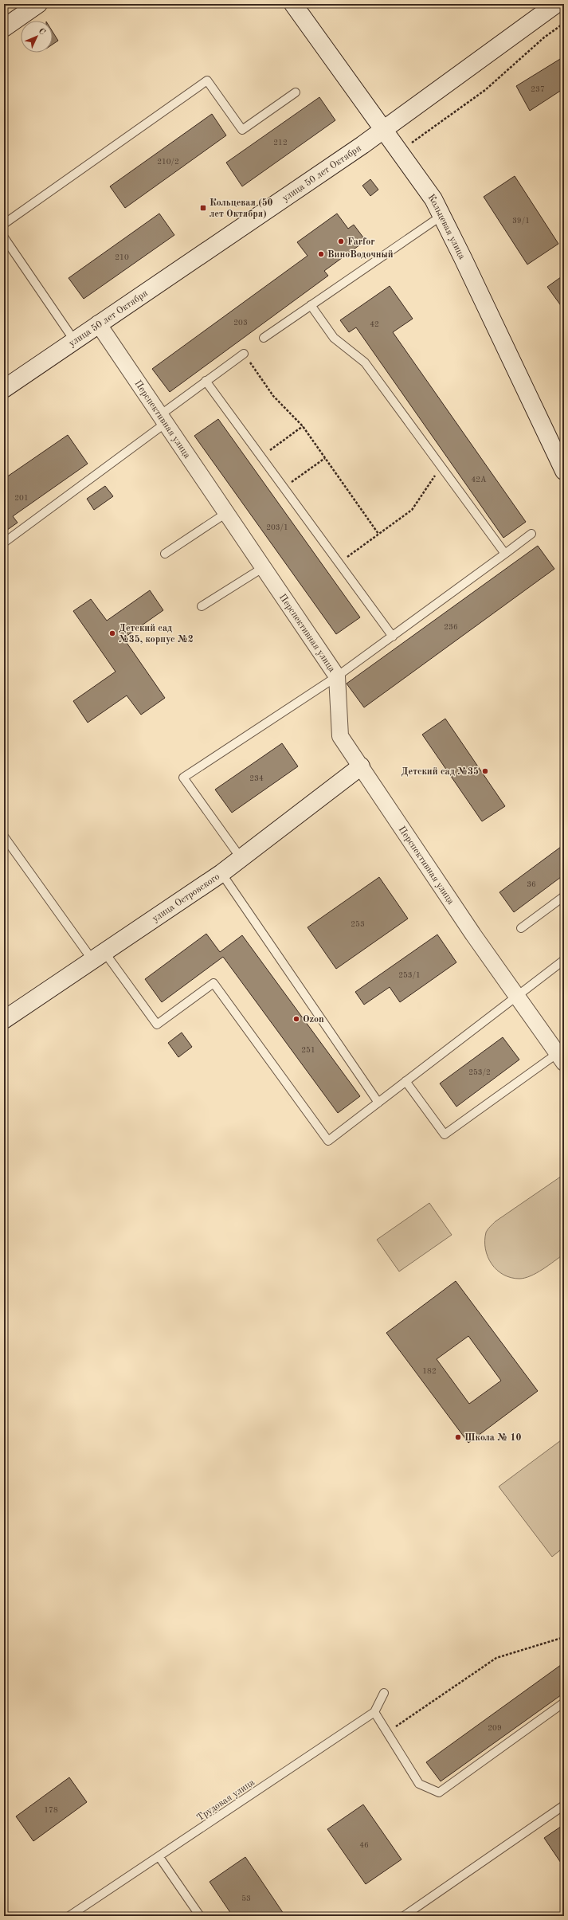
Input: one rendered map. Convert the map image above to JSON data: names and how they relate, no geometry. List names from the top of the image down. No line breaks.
{"streets":{"street":["улица 50 лет Октября","Кольцевая улица","Перспективная улица","улица Островского"],"lane":["Трудовая улица"]},"crossings":[["улица 50 лет Октября","Кольцевая улица"],["улица 50 лет Октября","Перспективная улица"],["Перспективная улица","улица Островского"]],"places":{"transit":["Кольцевая (50 лет Октября)"],"other":["Farfor","ВиноВодочный","Детский сад №35, корпус №2","Детский сад №35","Ozon","Школа № 10"]},"house_numbers":["237","212","210/2","39/1","210","203","42","42А","201","203/1","236","234","36","253","253/1","251","253/2","182","209","178","46","53"],"north":"top right"}
